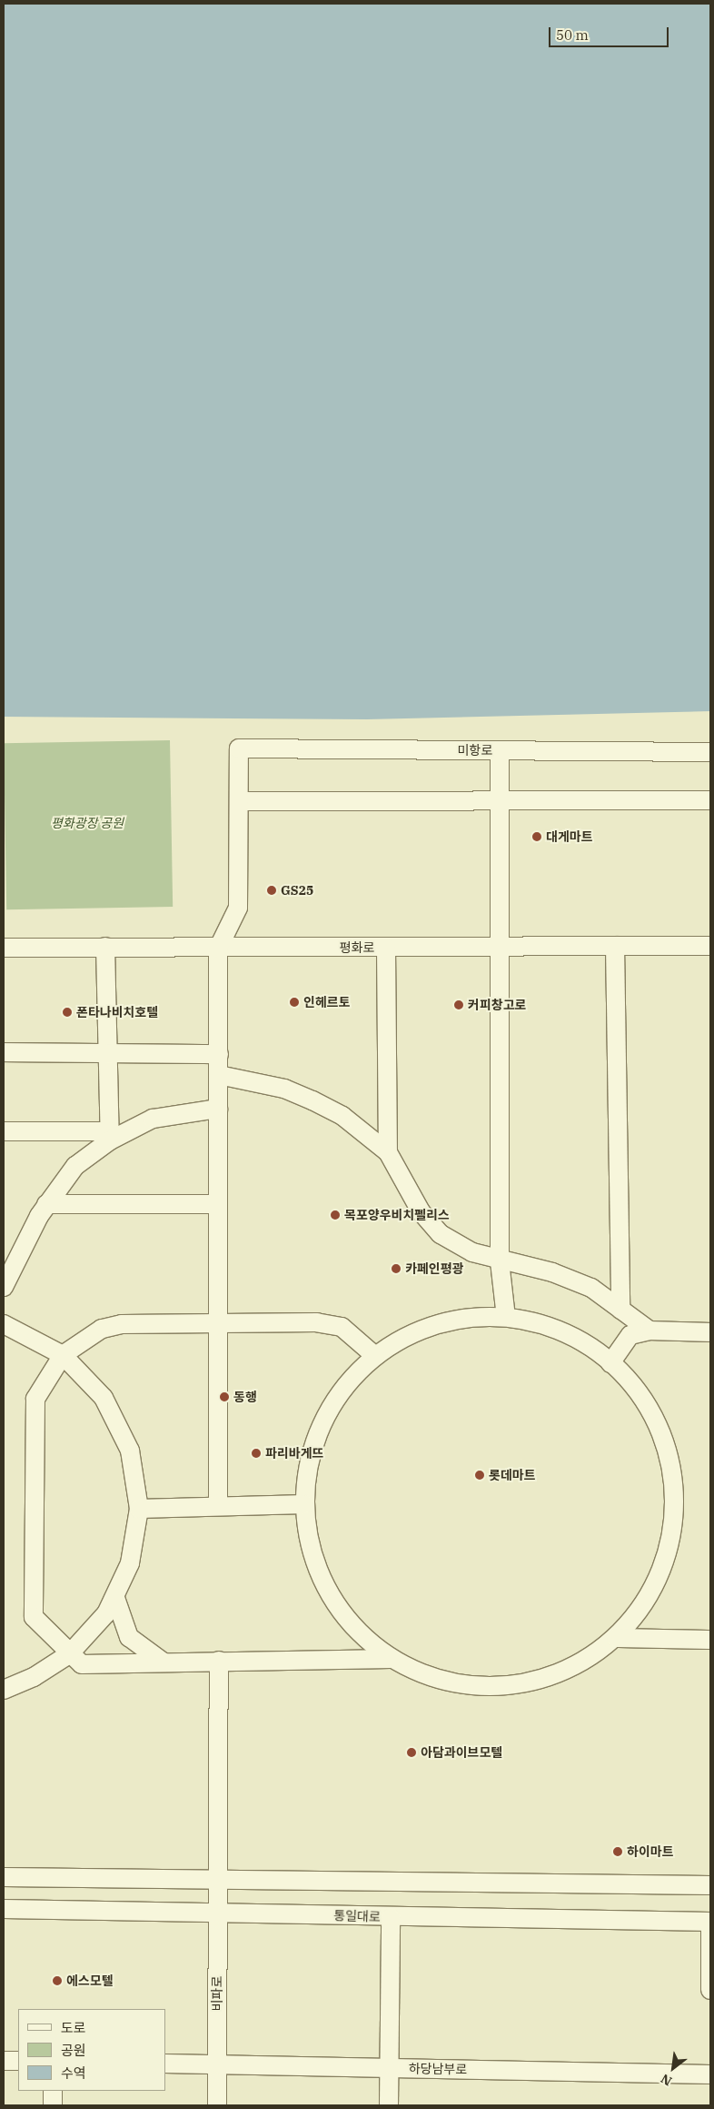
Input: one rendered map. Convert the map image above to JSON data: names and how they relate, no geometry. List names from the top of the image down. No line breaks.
{"streets":{"street":["미항로","평화로","통일대로","비파로","하당남부로"]},"crossings":[["통일대로","비파로"],["비파로","하당남부로"]],"parks":["평화광장 공원"],"places":["대게마트","GS25","인헤르토","커피창고로","폰타나비치호텔","목포양우비치펠리스","카페인평광","동행","파리바게뜨","롯데마트","아담과이브모텔","하이마트","에스모텔"],"legend":["도로","공원","수역"],"scale_bar":"50 m","north":"bottom left"}
